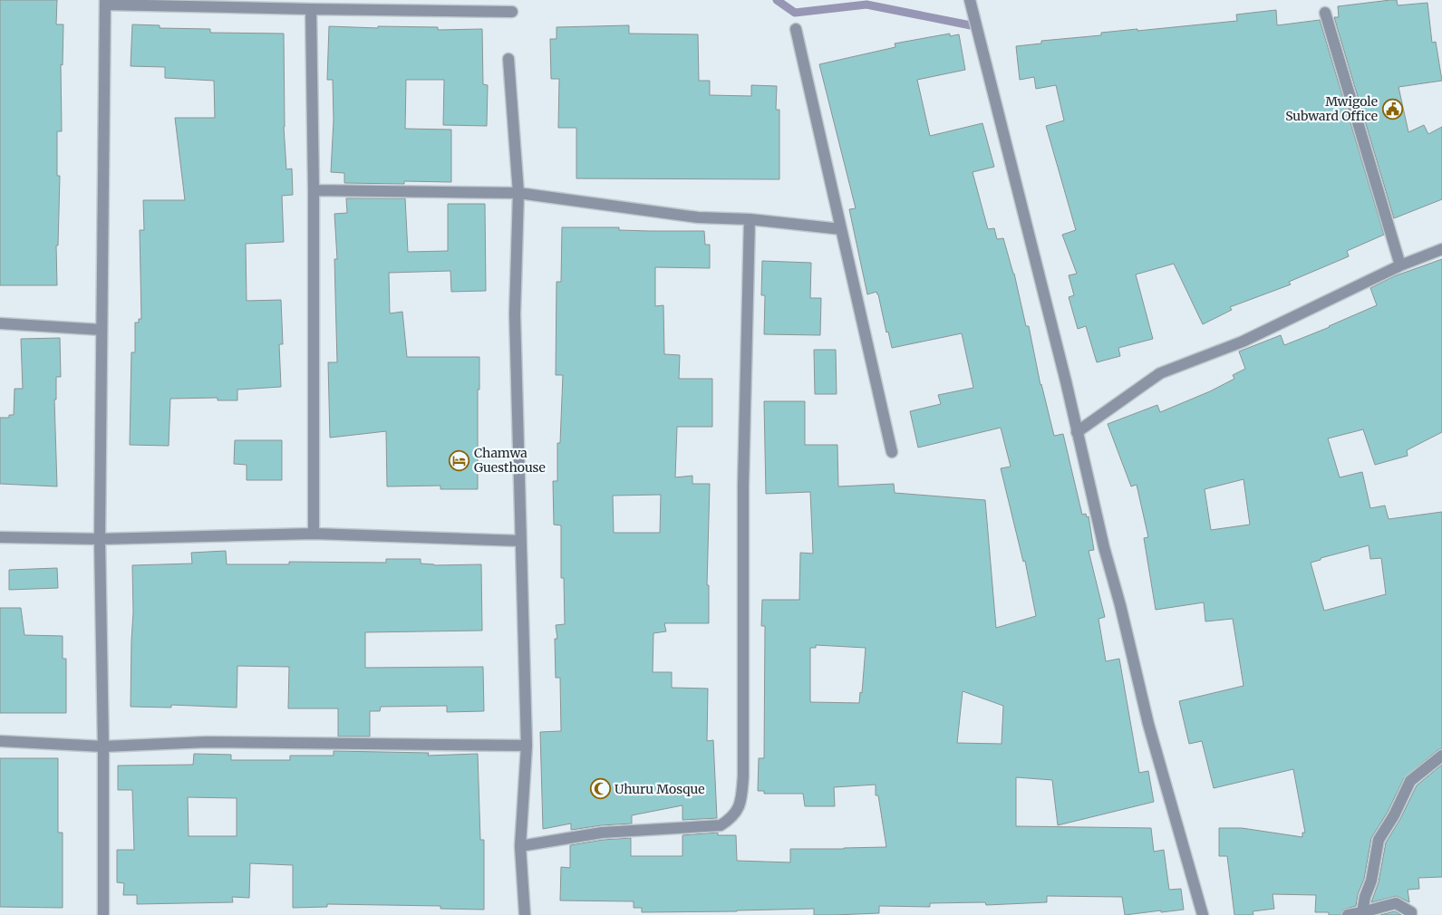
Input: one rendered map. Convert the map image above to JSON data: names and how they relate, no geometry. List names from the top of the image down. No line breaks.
{"places":{"public building":["Mwigole Subward Office"],"hotel":["Chamwa Guesthouse"],"mosque":["Uhuru Mosque"]}}
